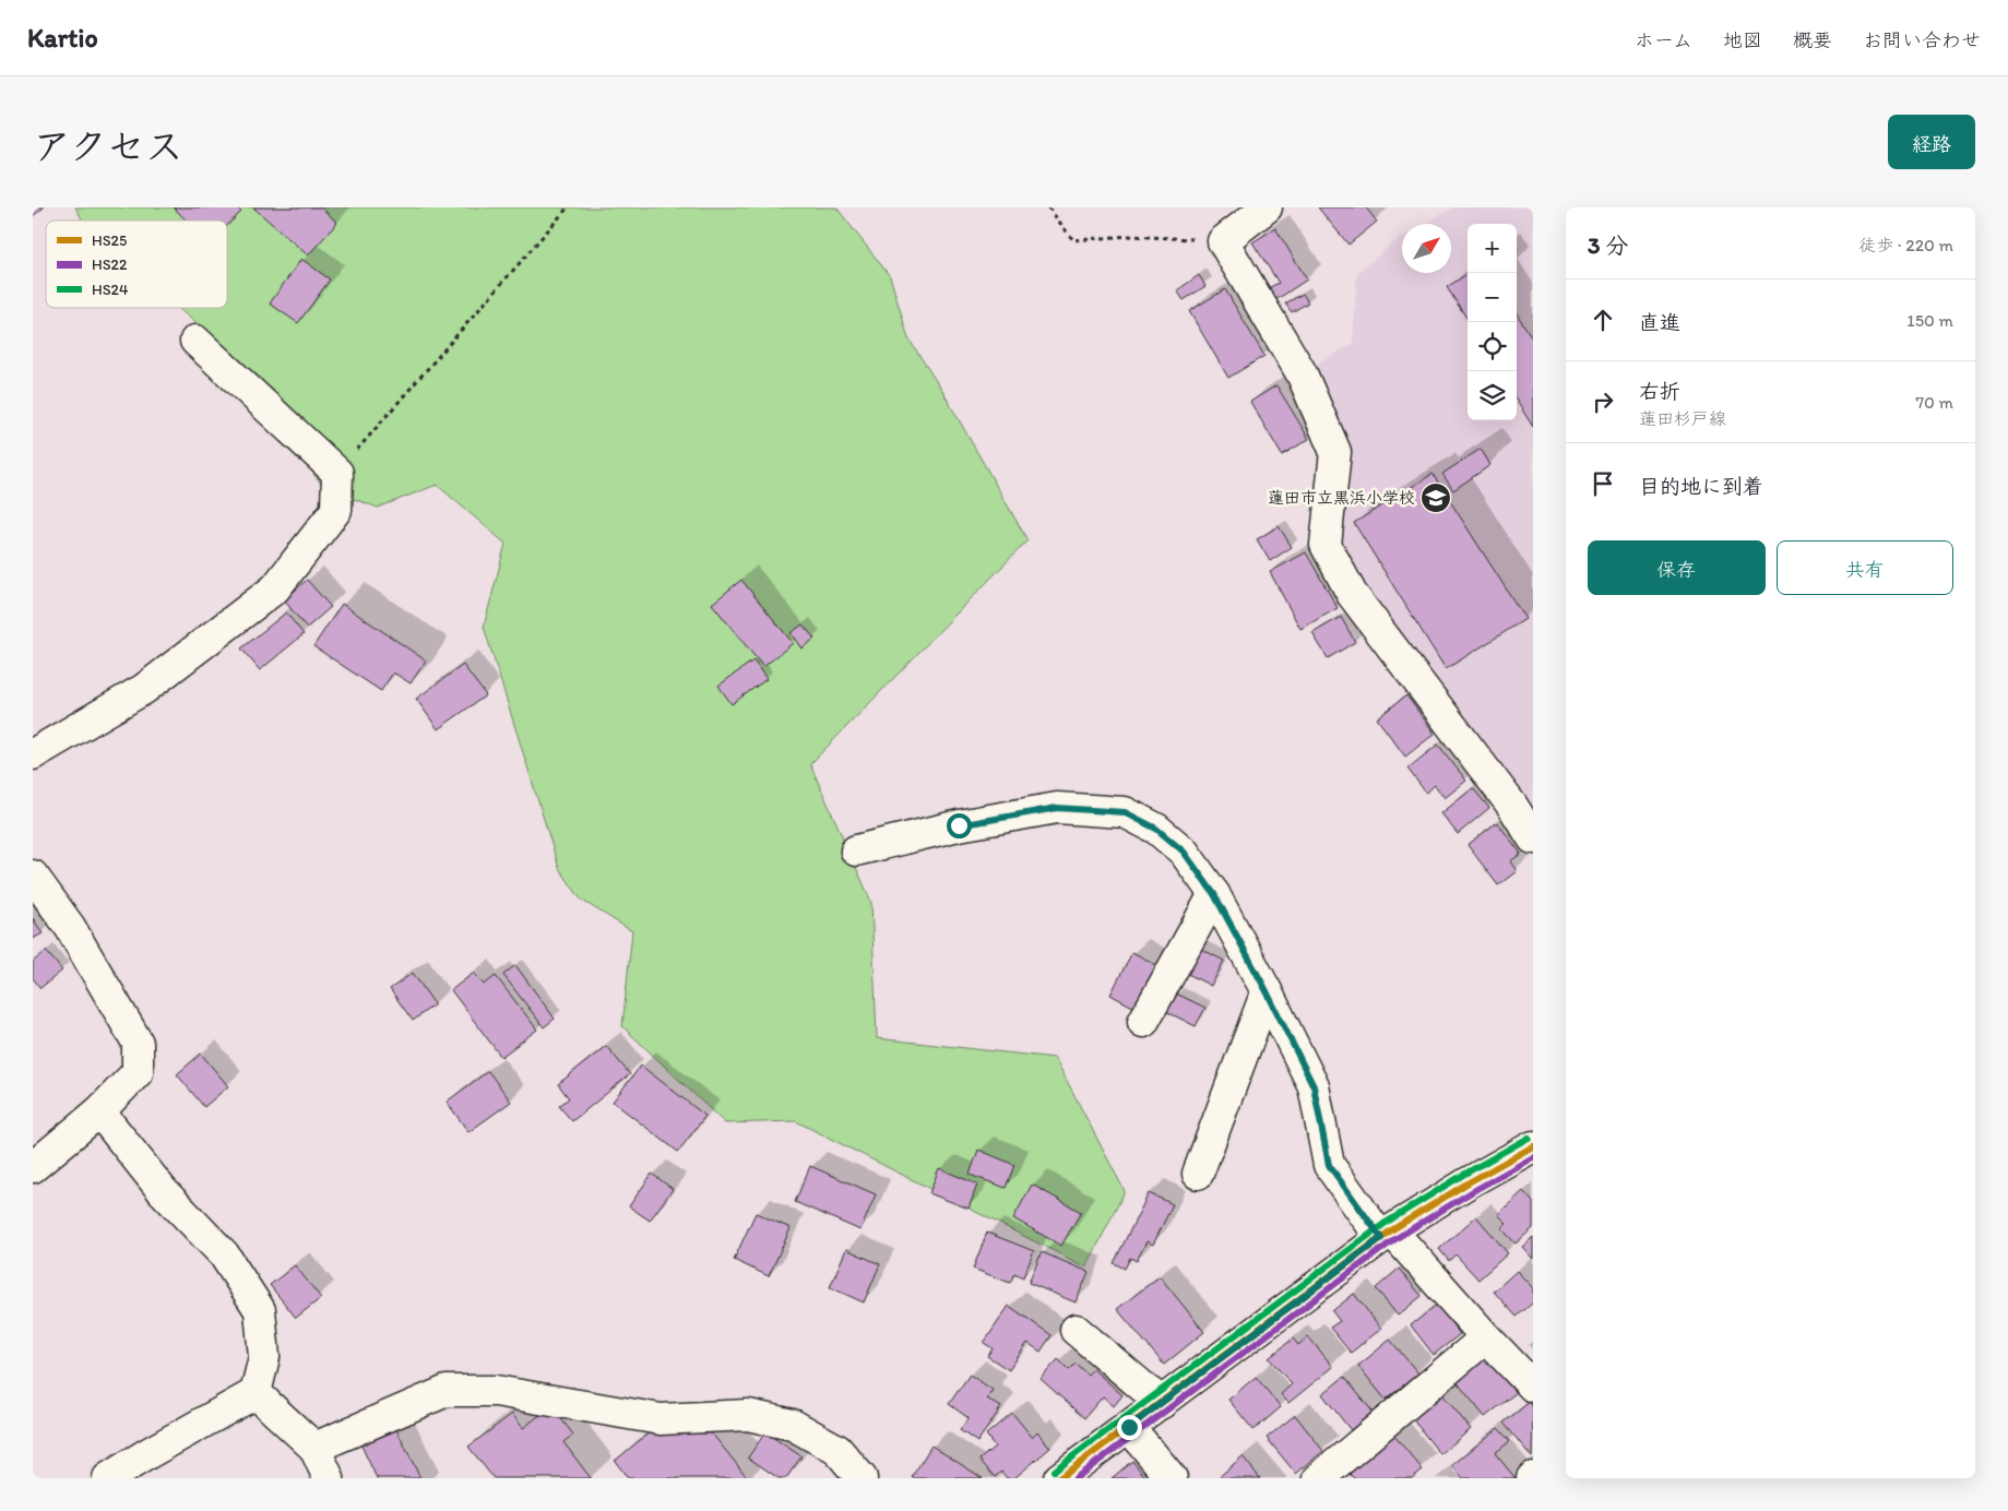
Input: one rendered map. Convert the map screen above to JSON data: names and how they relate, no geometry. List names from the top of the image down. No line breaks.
{"places":{"school or university":["蓮田市立黒浜小学校"]},"lines":["transit line HS24","transit line HS25","transit line HS22"],"legend":["HS25","HS22","HS24"],"north":"top right","page":{"header":"Kartio","nav":["ホーム","地図","概要","お問い合わせ"],"title":"アクセス","buttons":["経路",["保存","共有"]],"heading":["3 分","徒歩 · 220 m"],"map_buttons":["+","−"],"list":[["直進","150 m"],["右折","蓮田杉戸線","70 m"],"目的地に到着"]}}
